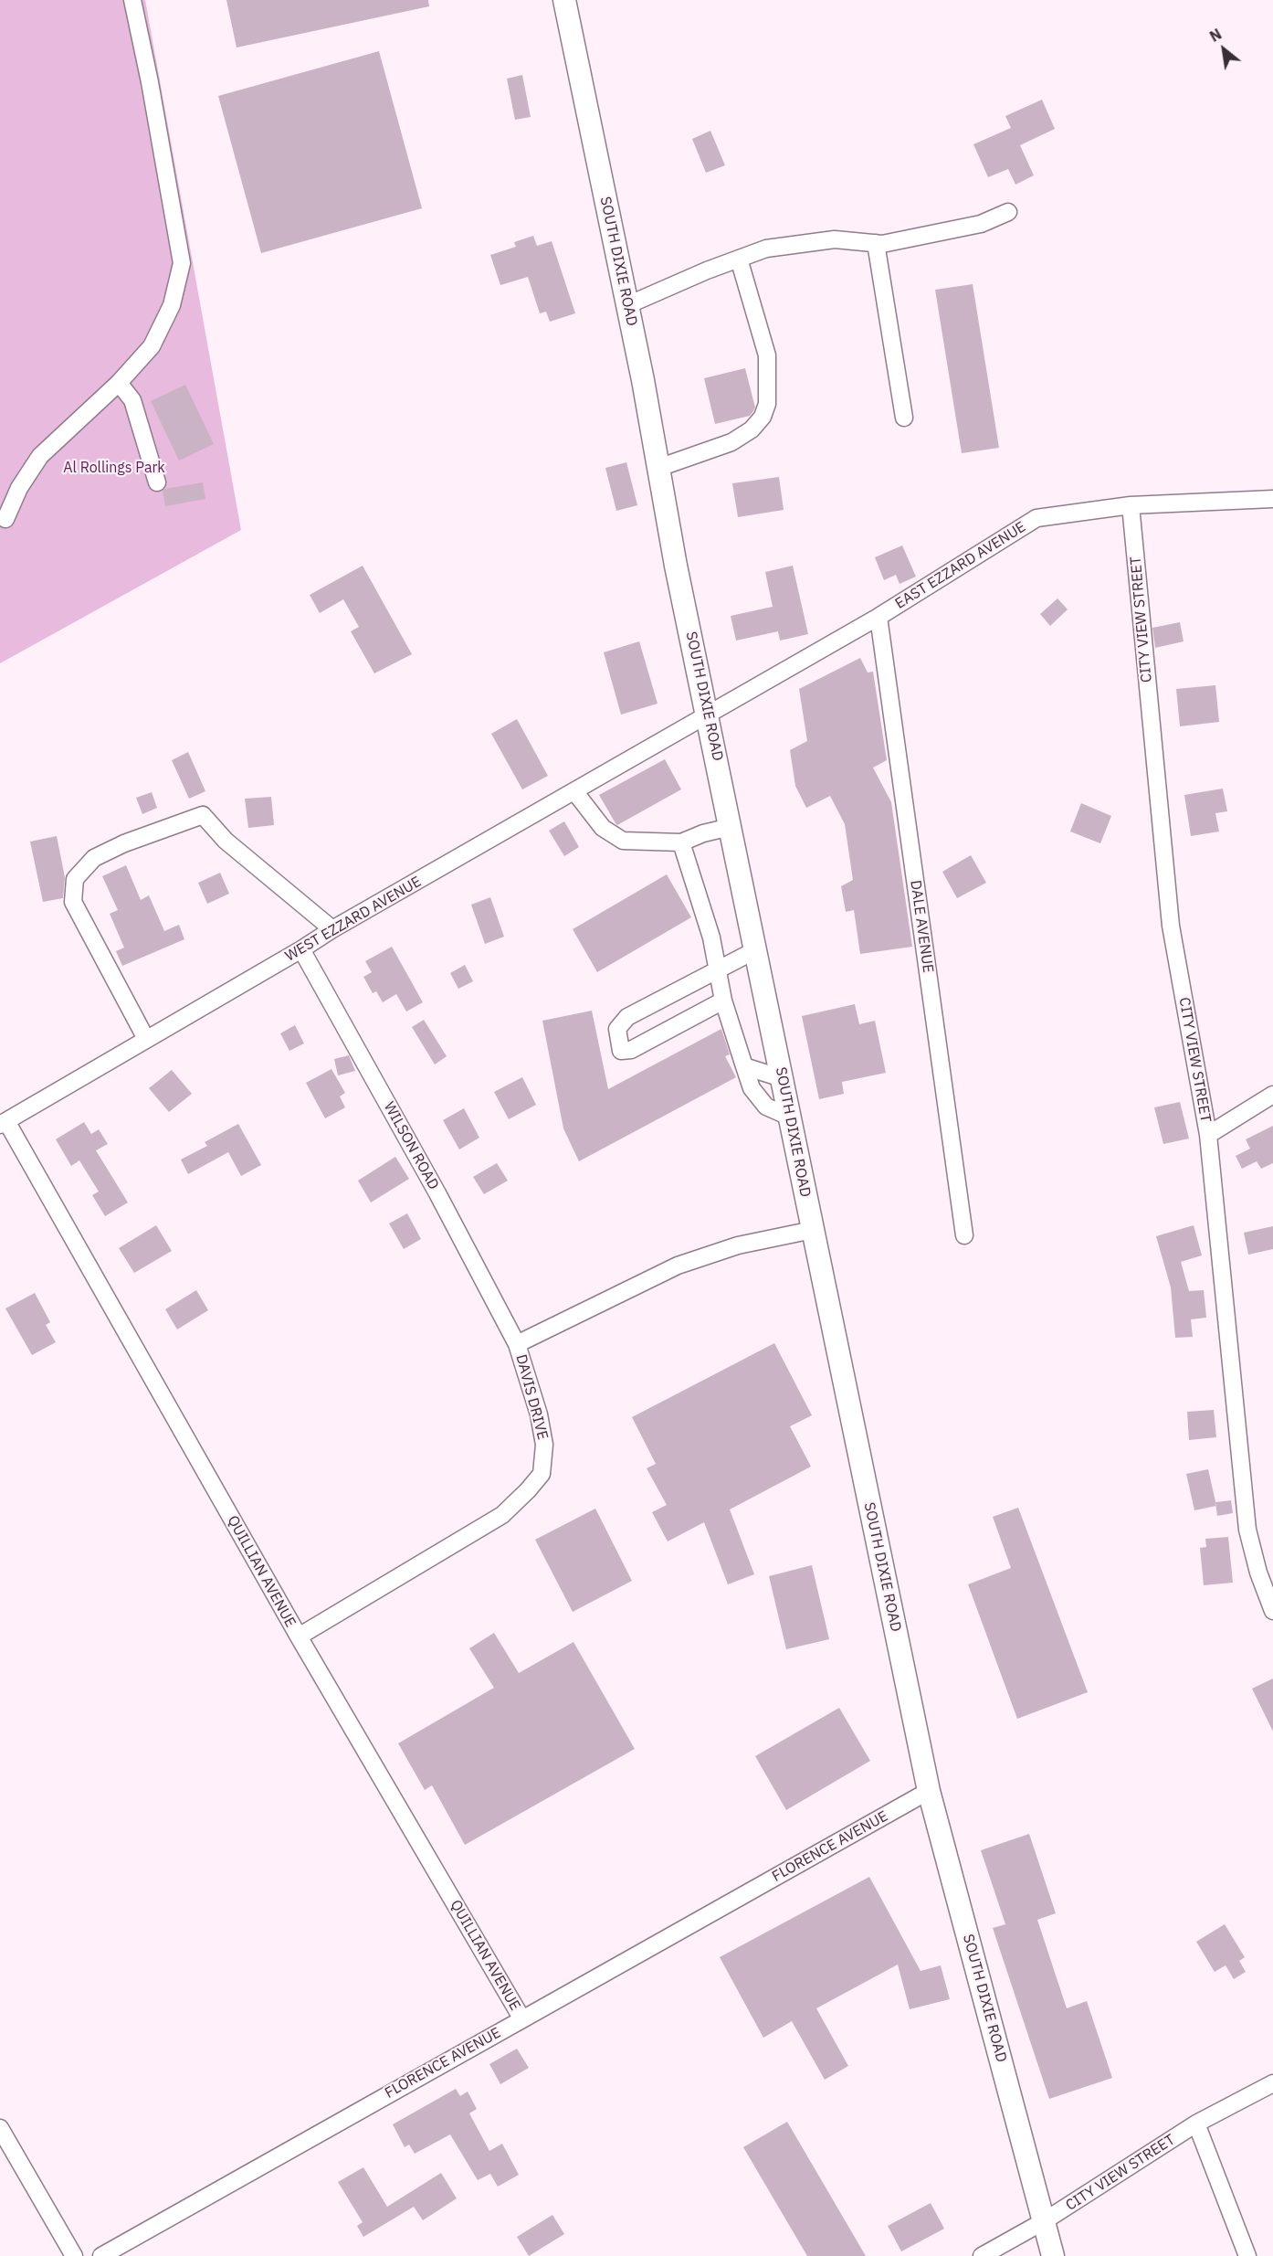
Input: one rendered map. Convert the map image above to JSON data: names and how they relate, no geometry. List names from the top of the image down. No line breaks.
{"streets":{"main road":["SOUTH DIXIE ROAD"],"street":["EAST EZZARD AVENUE","CITY VIEW STREET","WEST EZZARD AVENUE","DALE AVENUE","WILSON ROAD","DAVIS DRIVE","QUILLIAN AVENUE","FLORENCE AVENUE"]},"crossings":[["SOUTH DIXIE ROAD","EAST EZZARD AVENUE"],["SOUTH DIXIE ROAD","CITY VIEW STREET"],["SOUTH DIXIE ROAD","WEST EZZARD AVENUE"],["SOUTH DIXIE ROAD","DAVIS DRIVE"],["SOUTH DIXIE ROAD","FLORENCE AVENUE"],["EAST EZZARD AVENUE","CITY VIEW STREET"],["EAST EZZARD AVENUE","WEST EZZARD AVENUE"],["EAST EZZARD AVENUE","DALE AVENUE"],["WEST EZZARD AVENUE","WILSON ROAD"],["WEST EZZARD AVENUE","QUILLIAN AVENUE"],["WILSON ROAD","DAVIS DRIVE"],["DAVIS DRIVE","QUILLIAN AVENUE"],["QUILLIAN AVENUE","FLORENCE AVENUE"]],"parks":["Al Rollings Park"],"north":"top left"}
